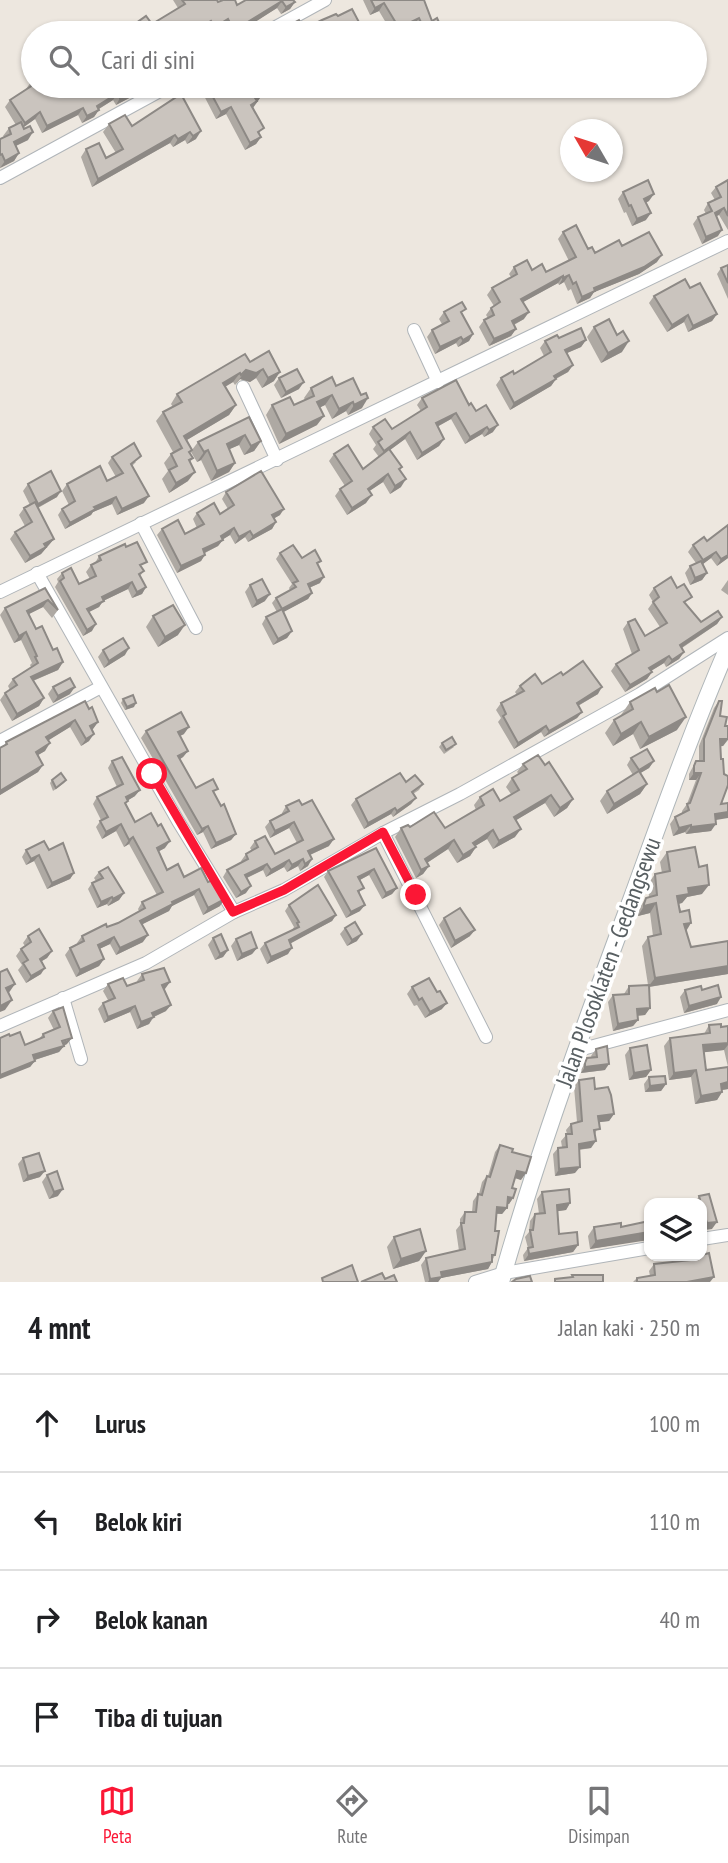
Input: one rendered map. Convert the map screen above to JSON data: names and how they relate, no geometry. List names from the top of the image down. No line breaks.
{"streets":{"main road":["Jalan Plosoklaten - Gedangsewu"]},"north":"top left","page":{"search":"Cari di sini","heading":["4 mnt","Jalan kaki · 250 m"],"list":[["Lurus","100 m"],["Belok kiri","110 m"],["Belok kanan","40 m"],"Tiba di tujuan"],"nav":["Peta","Rute","Disimpan"]}}
